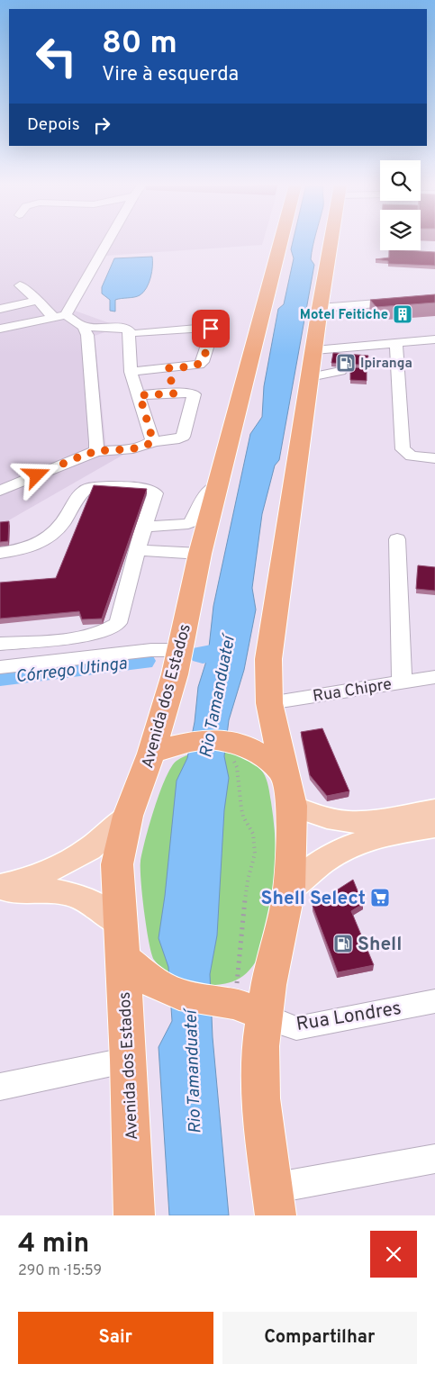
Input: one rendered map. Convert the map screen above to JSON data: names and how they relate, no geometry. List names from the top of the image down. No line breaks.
{"streets":{"highway":["Avenida dos Estados"],"street":["Rua Chipre","Rua Londres"]},"water":["Córrego Utinga","Rio Tamanduateí"],"places":{"building":["Motel Feitiche"],"fuel station":["Ipiranga","Shell"],"supermarket":["Shell Select"]},"page":{"turn":["80 m","Vire à esquerda"],"then":"Depois","heading":["4 min","290 m · 15:59"],"buttons":["Sair","Compartilhar"]}}
